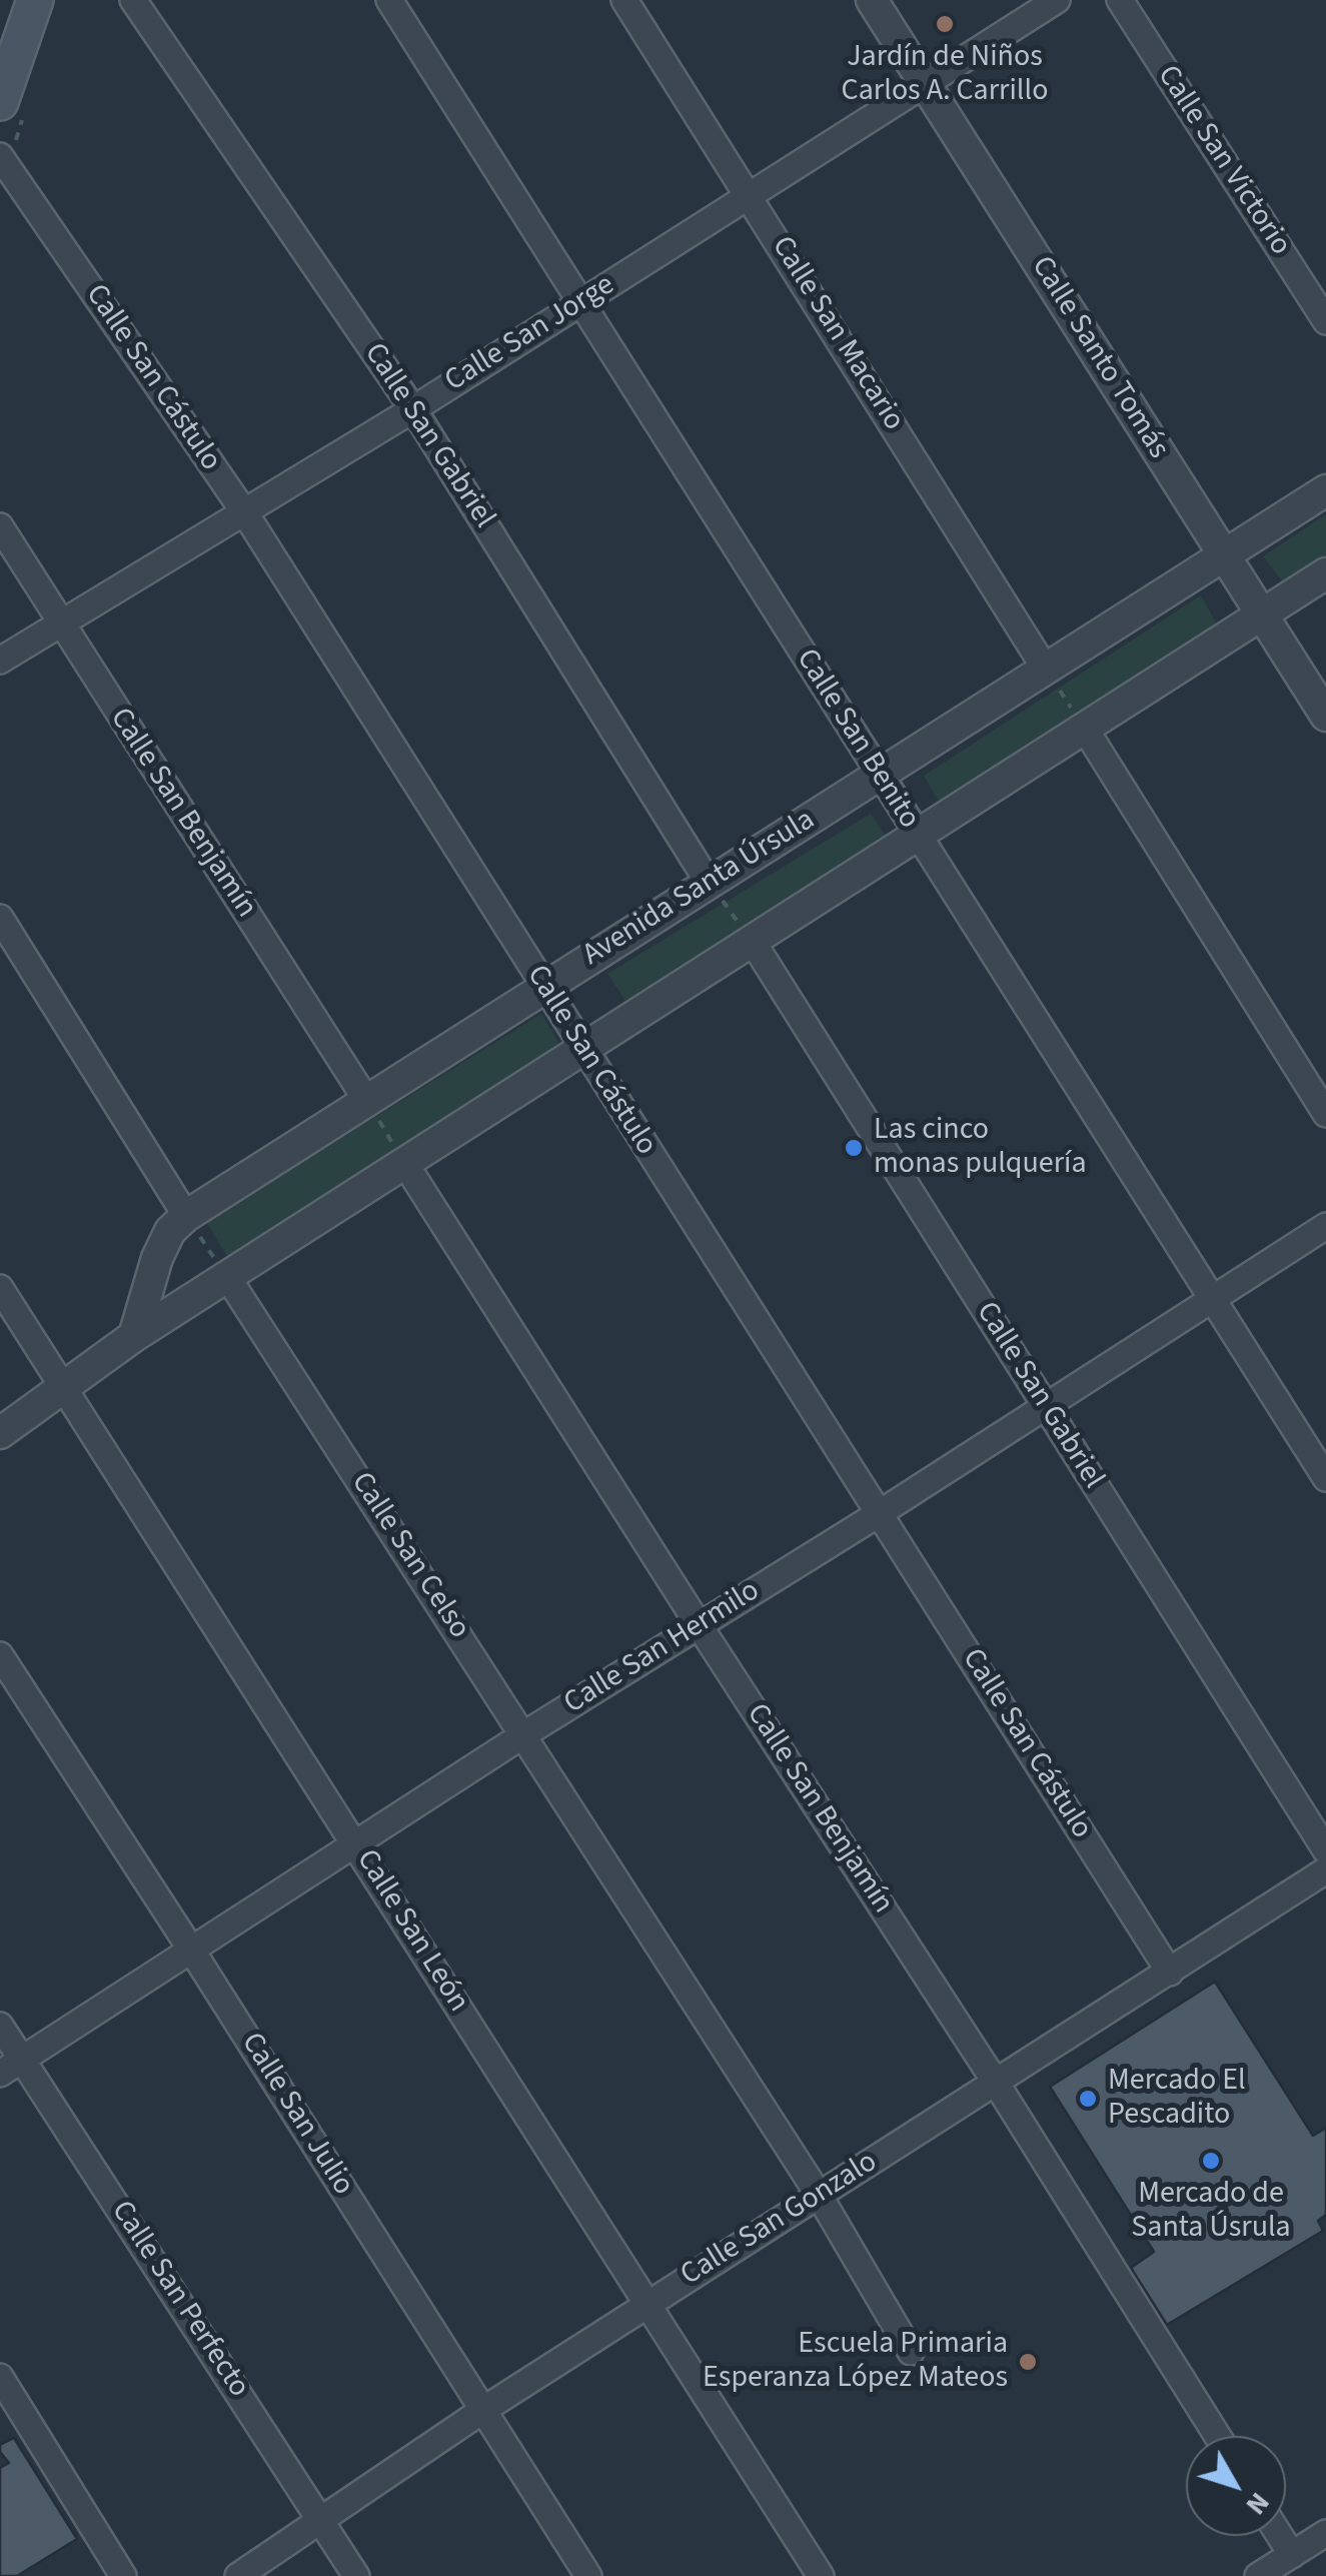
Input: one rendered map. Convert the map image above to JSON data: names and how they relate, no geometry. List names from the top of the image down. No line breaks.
{"streets":{"street":["Calle San Victorio","Calle San Jorge","Calle San Macario","Calle Santo Tomás","Calle San Cástulo","Calle San Gabriel","Calle San Benito","Calle San Benjamín","Avenida Santa Úrsula","Calle San Celso","Calle San Hermilo","Calle San León","Calle San Julio","Calle San Gonzalo","Calle San Perfecto"]},"crossings":[["Calle San Jorge","Calle San Macario"],["Calle San Jorge","Calle Santo Tomás"],["Calle San Jorge","Calle San Cástulo"],["Calle San Jorge","Calle San Gabriel"],["Calle San Jorge","Calle San Benito"],["Calle San Jorge","Calle San Benjamín"],["Calle San Macario","Avenida Santa Úrsula"],["Calle Santo Tomás","Avenida Santa Úrsula"],["Calle San Cástulo","Avenida Santa Úrsula"],["Calle San Cástulo","Calle San Hermilo"],["Calle San Cástulo","Calle San Gonzalo"],["Calle San Gabriel","Avenida Santa Úrsula"],["Calle San Gabriel","Calle San Hermilo"],["Calle San Benito","Avenida Santa Úrsula"],["Calle San Benito","Calle San Hermilo"],["Calle San Benjamín","Avenida Santa Úrsula"],["Calle San Benjamín","Calle San Hermilo"],["Calle San Benjamín","Calle San Gonzalo"],["Calle San Celso","Calle San Hermilo"],["Calle San Celso","Calle San Gonzalo"],["Calle San Hermilo","Calle San León"],["Calle San Hermilo","Calle San Julio"],["Calle San Hermilo","Calle San Perfecto"],["Calle San León","Calle San Gonzalo"],["Calle San Julio","Calle San Gonzalo"],["Calle San Gonzalo","Calle San Perfecto"]],"places":["Jardín de Niños Carlos A. Carrillo","Las cinco monas pulquería","Mercado El Pescadito","Mercado de Santa Úsrula","Escuela Primaria Esperanza López Mateos"],"north":"bottom right"}
